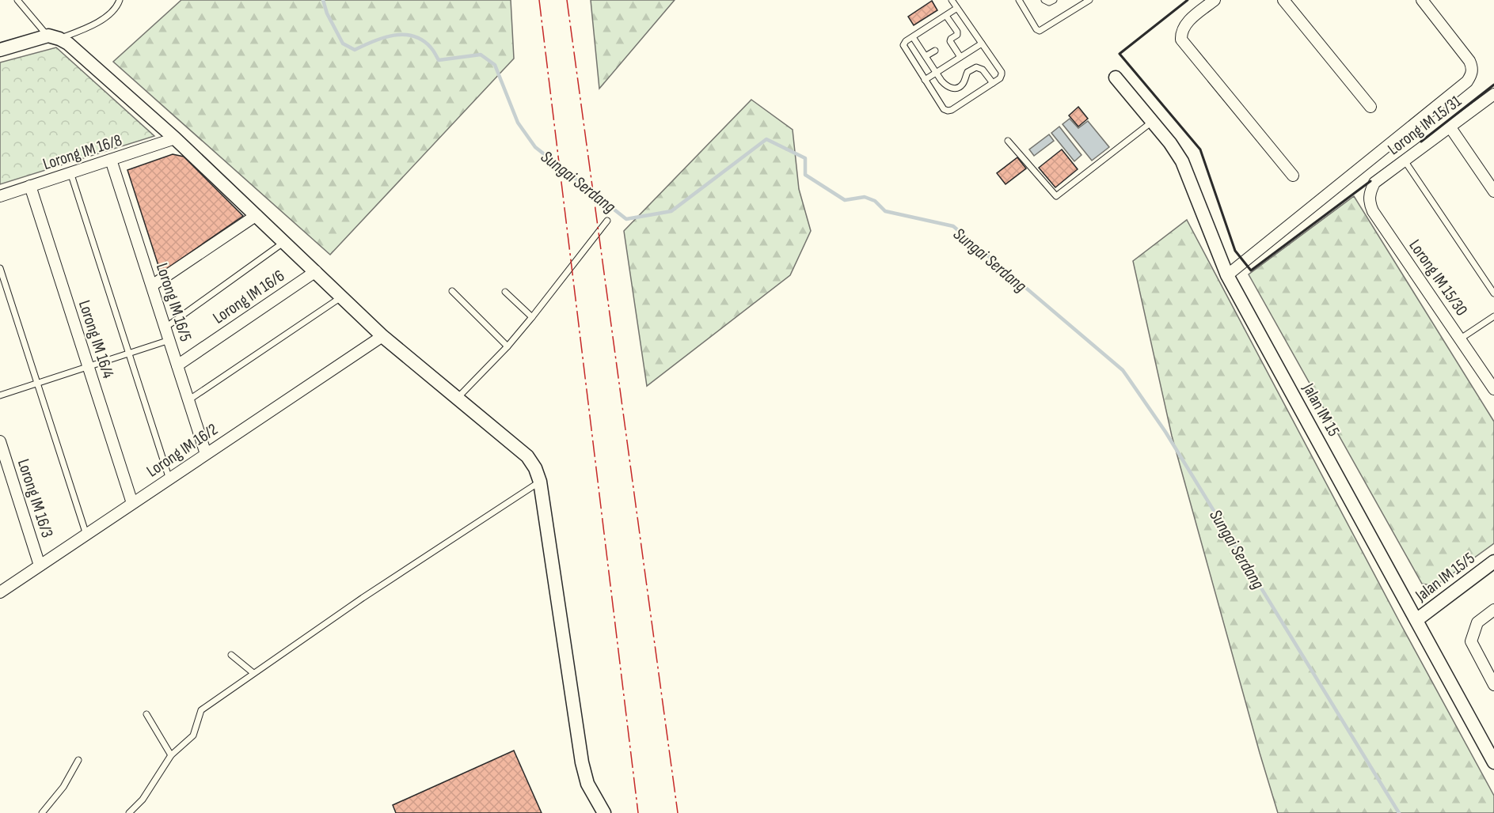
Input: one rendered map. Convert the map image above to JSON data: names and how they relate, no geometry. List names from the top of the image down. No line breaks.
{"streets":{"street":["Lorong IM 15/31","Lorong IM 16/8","Lorong IM 15/30","Lorong IM 16/6","Lorong IM 16/5","Lorong IM 16/4","Jalan IM 15","Lorong IM 16/2","Lorong IM 16/3","Jalan IM 15/5"]},"crossings":[["Lorong IM 15/31","Lorong IM 15/30"],["Lorong IM 16/8","Lorong IM 16/5"],["Lorong IM 16/8","Lorong IM 16/4"],["Lorong IM 16/6","Lorong IM 16/5"],["Lorong IM 16/5","Lorong IM 16/2"],["Lorong IM 16/4","Lorong IM 16/2"],["Jalan IM 15","Jalan IM 15/5"],["Lorong IM 16/2","Lorong IM 16/3"]],"water":["Sungai Serdang"]}
